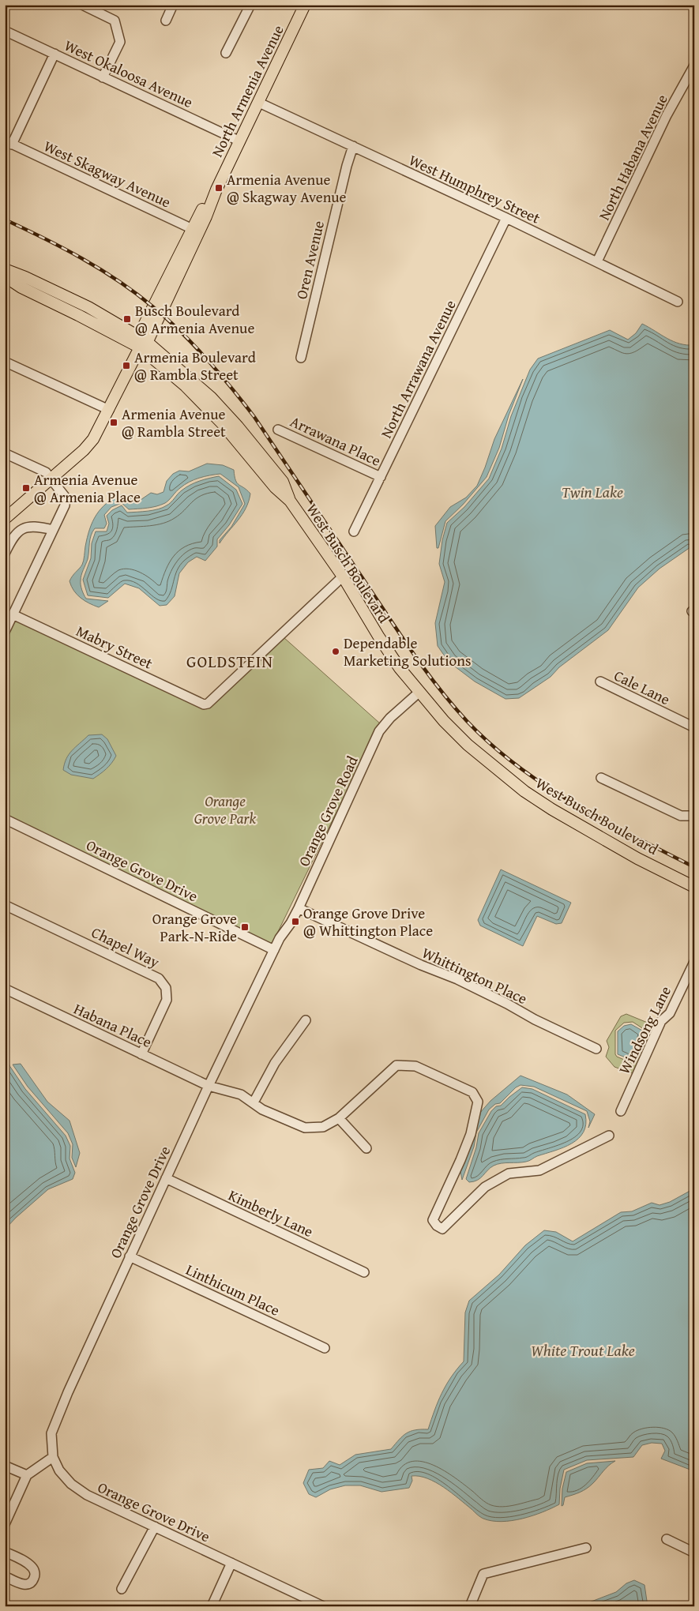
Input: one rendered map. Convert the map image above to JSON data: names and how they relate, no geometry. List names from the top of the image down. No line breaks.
{"streets":{"main road":["North Armenia Avenue","West Busch Boulevard"],"street":["West Okaloosa Avenue","North Habana Avenue","West Skagway Avenue","West Humphrey Street","Oren Avenue","North Arrawana Avenue","Arrawana Place","Mabry Street","Cale Lane","Orange Grove Road","Orange Grove Drive","Chapel Way","Whittington Place","Habana Place","Windsong Lane","Kimberly Lane","Linthicum Place"]},"crossings":[["West Okaloosa Avenue","North Armenia Avenue"],["North Armenia Avenue","West Skagway Avenue"],["North Armenia Avenue","West Humphrey Street"],["North Armenia Avenue","West Busch Boulevard"],["North Habana Avenue","West Humphrey Street"],["West Humphrey Street","Oren Avenue"],["West Humphrey Street","North Arrawana Avenue"],["North Arrawana Avenue","Arrawana Place"],["West Busch Boulevard","Mabry Street"],["West Busch Boulevard","Orange Grove Road"],["Orange Grove Road","Orange Grove Drive"],["Orange Grove Road","Whittington Place"],["Orange Grove Drive","Habana Place"],["Orange Grove Drive","Kimberly Lane"],["Orange Grove Drive","Linthicum Place"],["Chapel Way","Habana Place"]],"districts":["GOLDSTEIN"],"water":["Twin Lake","White Trout Lake"],"parks":["Orange Grove Park"],"places":{"transit":["Armenia Avenue @ Skagway Avenue","Busch Boulevard @ Armenia Avenue","Armenia Boulevard @ Rambla Street","Armenia Avenue @ Rambla Street","Armenia Avenue @ Armenia Place","Orange Grove Drive @ Whittington Place","Orange Grove Park-N-Ride"],"other":["Dependable Marketing Solutions"]}}
